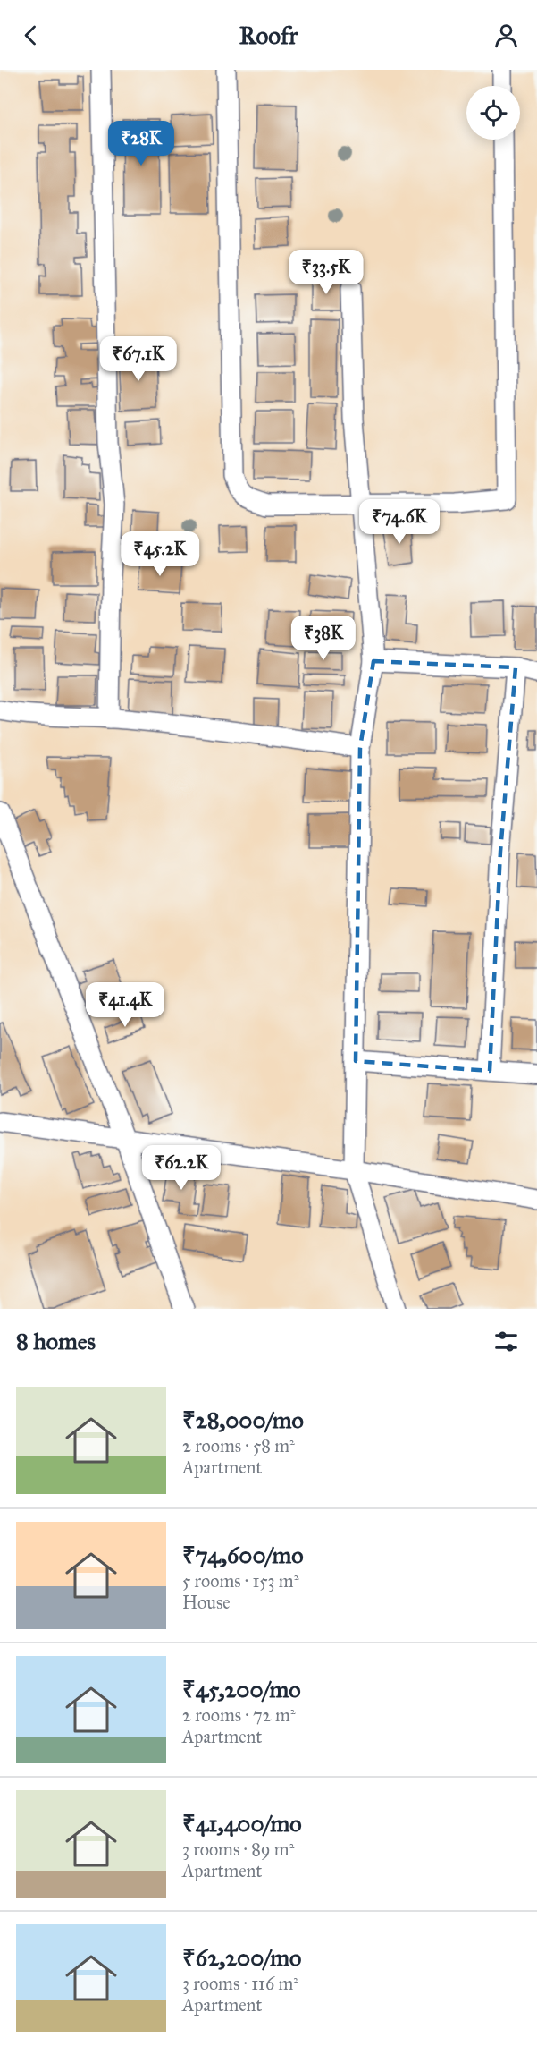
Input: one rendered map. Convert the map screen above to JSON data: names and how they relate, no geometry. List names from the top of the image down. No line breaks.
{"page":{"header":"Roofr","price":["₹28K","₹33.5K","₹67.1K","₹74.6K","₹45.2K","₹38K","₹41.4K","₹62.2K"],"heading":"8 homes","list":[{"name":"₹28,000/mo","note":"2 rooms · 58 m² · Apartment"},{"name":"₹74,600/mo","note":"5 rooms · 153 m² · House"},{"name":"₹45,200/mo","note":"2 rooms · 72 m² · Apartment"},{"name":"₹41,400/mo","note":"3 rooms · 89 m² · Apartment"},{"name":"₹62,200/mo","note":"3 rooms · 116 m² · Apartment"}]}}
